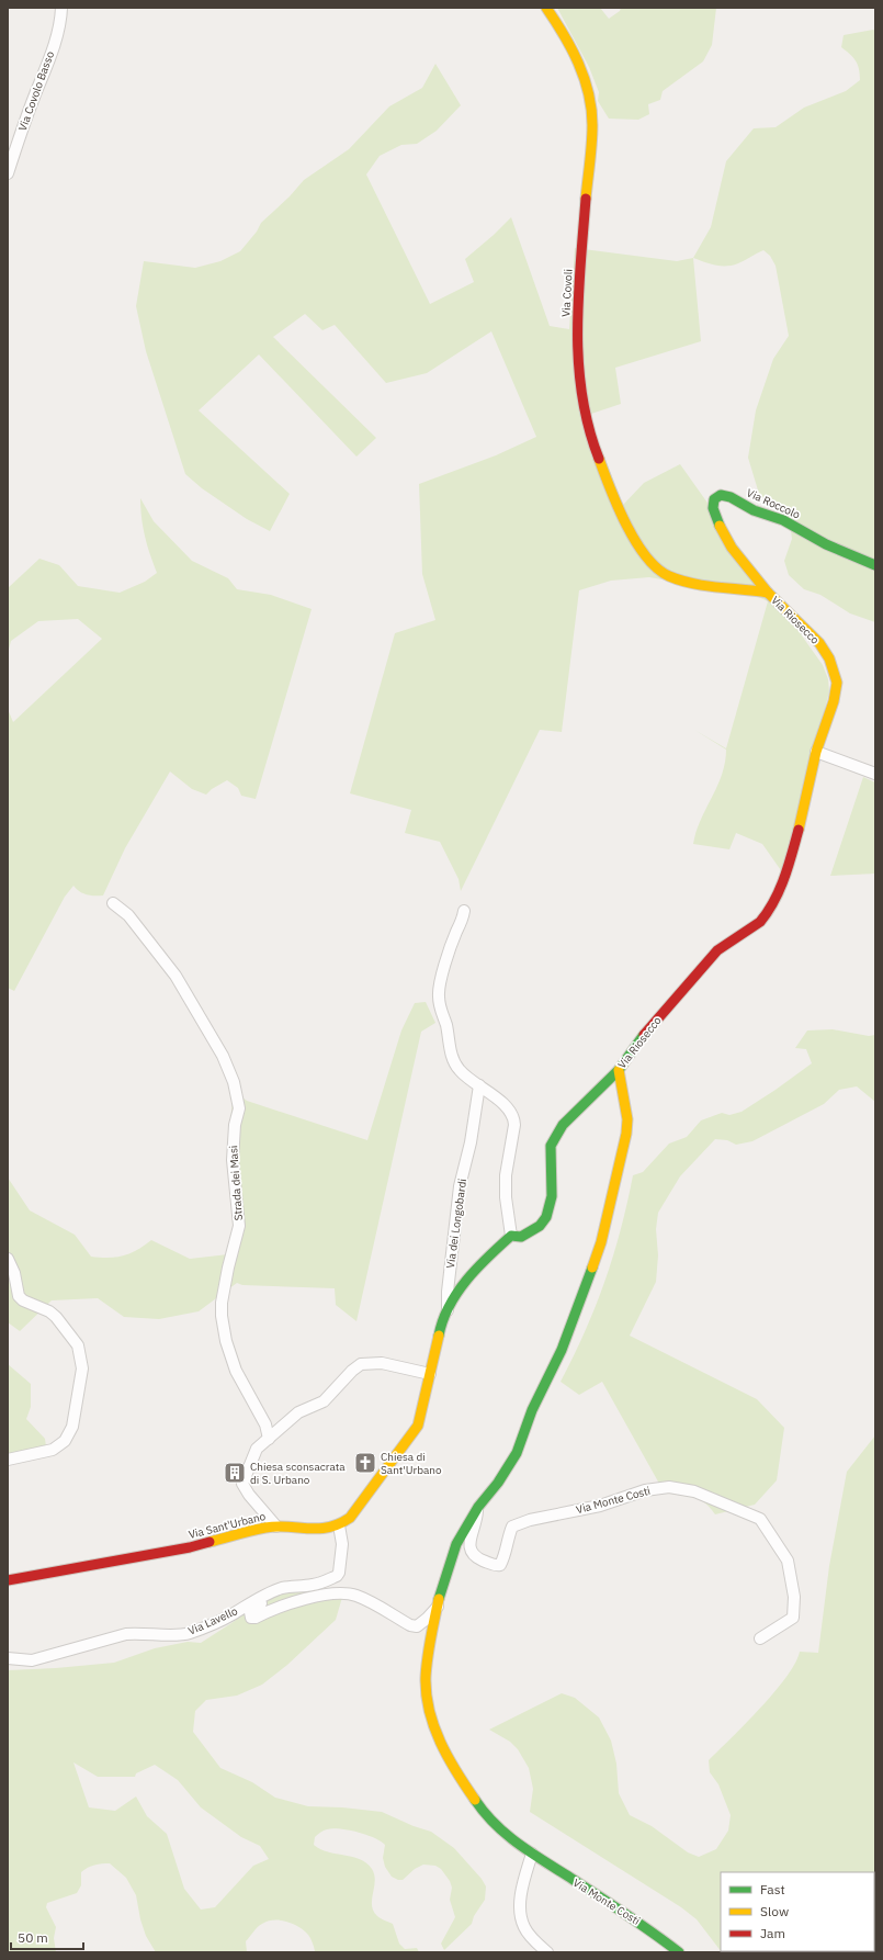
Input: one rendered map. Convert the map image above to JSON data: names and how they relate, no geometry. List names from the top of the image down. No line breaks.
{"streets":{"street":["Via Covolo Basso","Via Covoli","Via Roccolo","Via Riosecco","Strada dei Masi","Via dei Longobardi","Via Monte Costi","Via Sant'Urbano","Via Lavello"]},"crossings":[["Via Covoli","Via Riosecco"],["Via Roccolo","Via Riosecco"],["Via Riosecco","Via dei Longobardi"],["Via Riosecco","Via Monte Costi"],["Via Sant'Urbano","Via Lavello"]],"places":{"church":["Chiesa di Sant'Urbano"],"building":["Chiesa sconsacrata di S. Urbano"]},"legend":["Fast","Slow","Jam"],"scale_bar":"50 m"}
